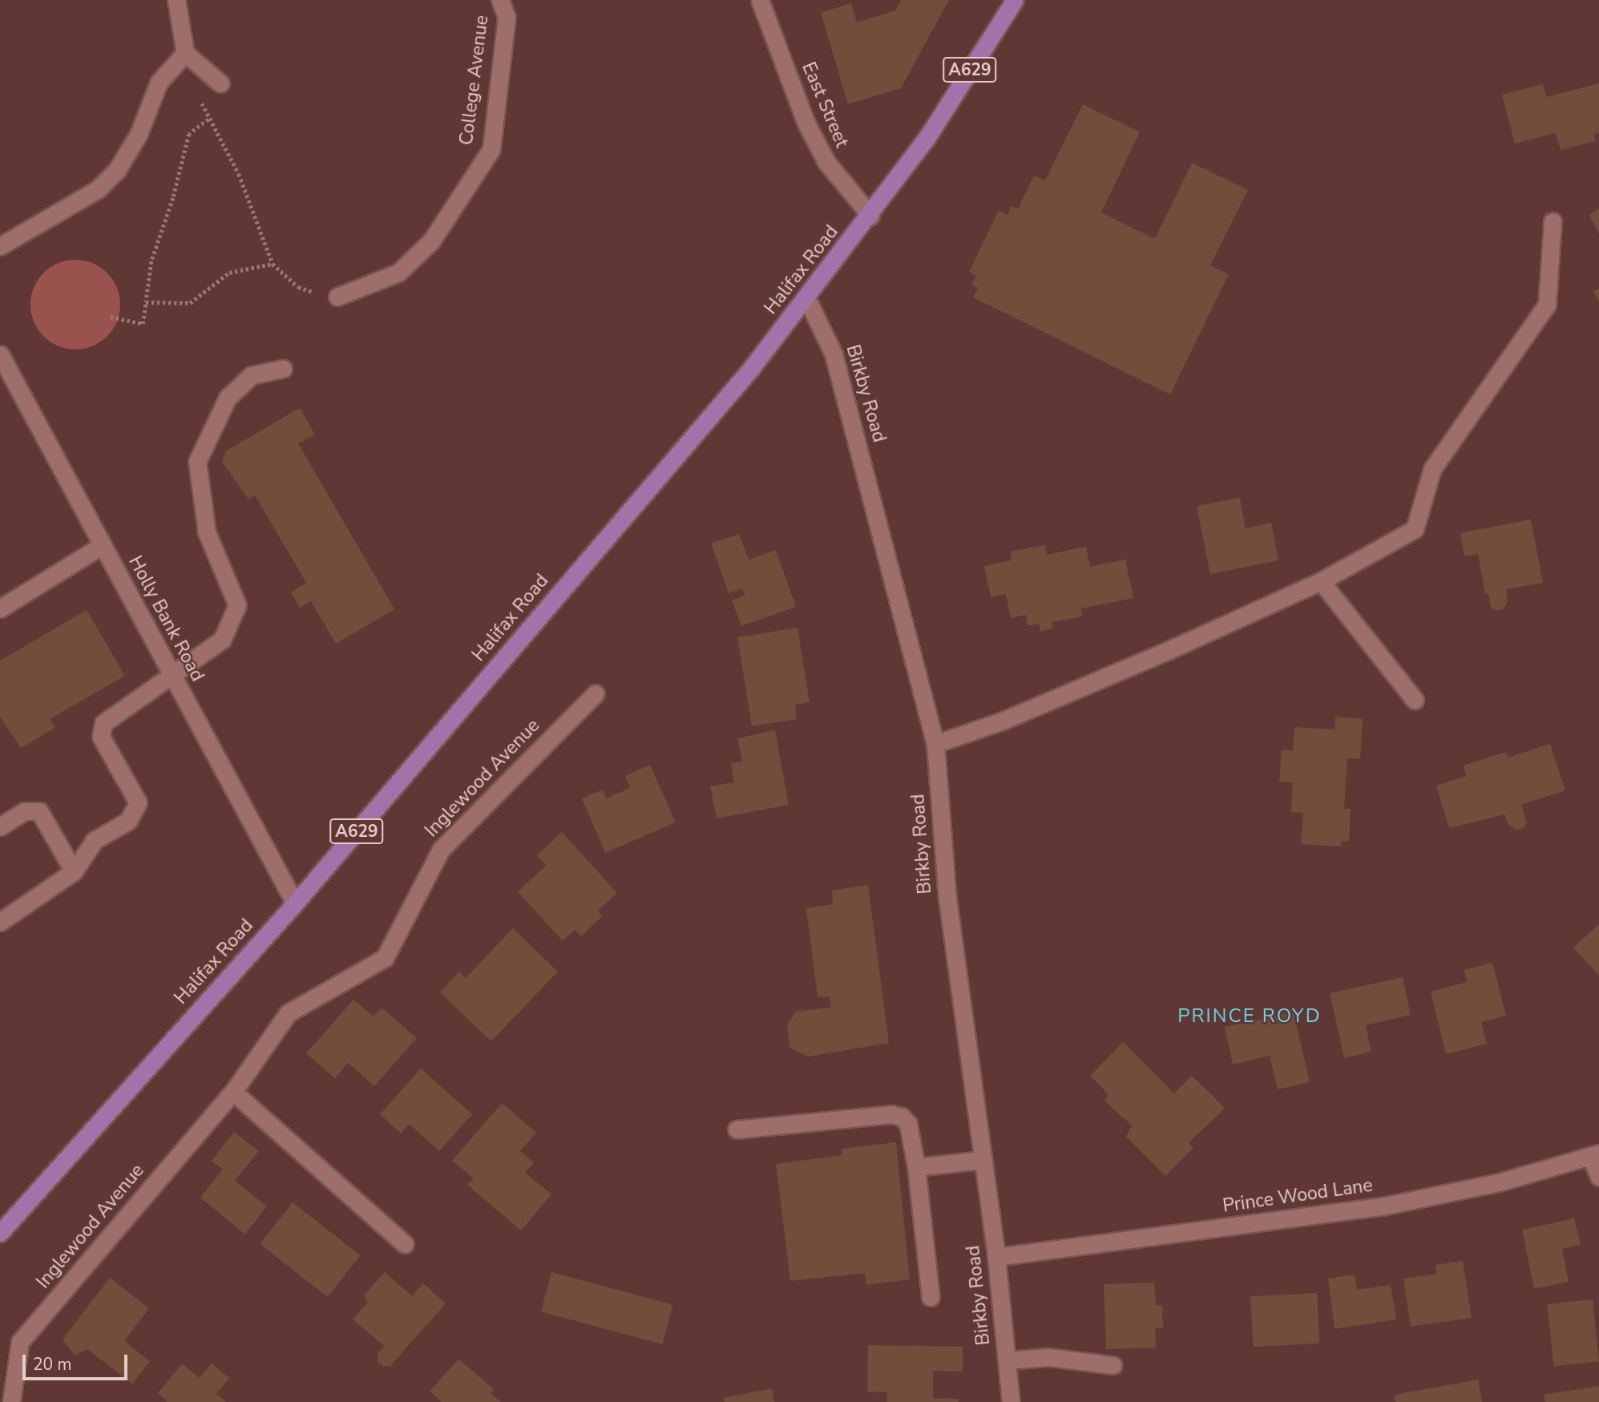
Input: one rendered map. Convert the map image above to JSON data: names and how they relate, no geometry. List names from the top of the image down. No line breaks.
{"streets":{"highway":["A629","Halifax Road"],"street":["College Avenue","East Street","Birkby Road","Holly Bank Road","Inglewood Avenue","Prince Wood Lane"]},"crossings":[["East Street","Halifax Road"],["Halifax Road","Birkby Road"],["Halifax Road","Holly Bank Road"],["Birkby Road","Prince Wood Lane"]],"districts":["PRINCE ROYD"],"scale_bar":"20 m"}
